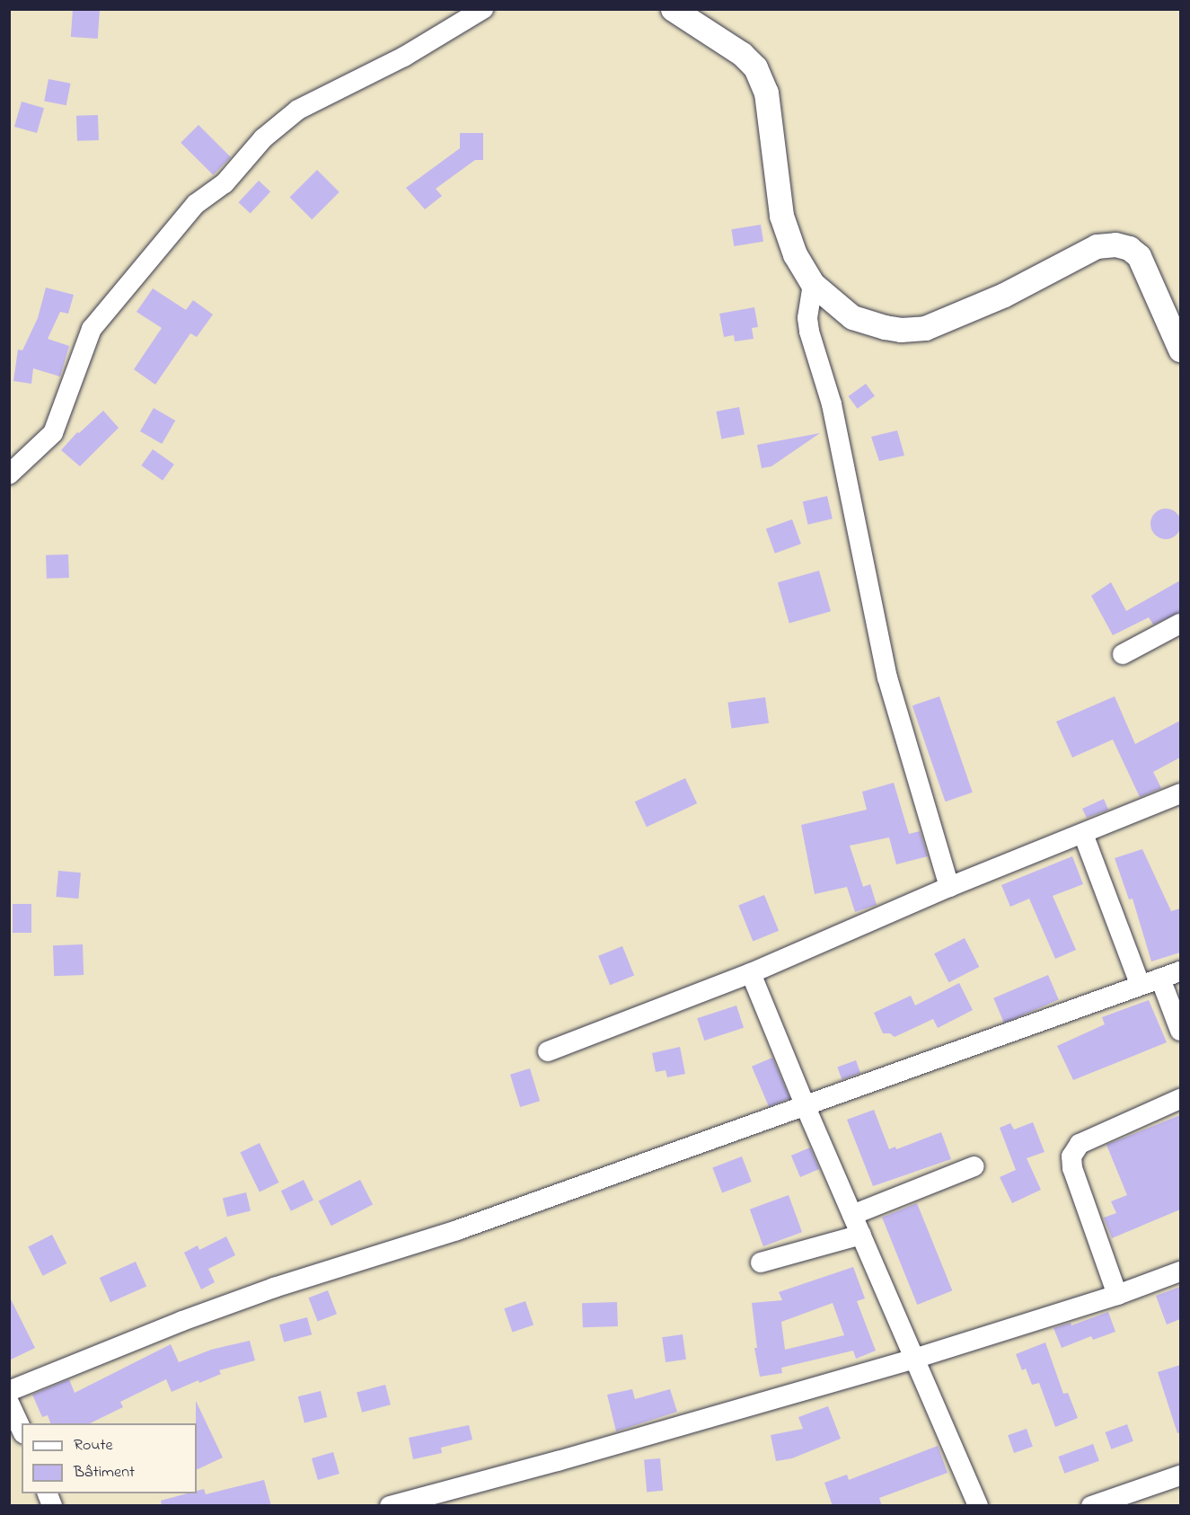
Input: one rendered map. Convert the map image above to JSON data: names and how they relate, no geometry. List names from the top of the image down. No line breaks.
{"legend":["Route","Bâtiment"]}
